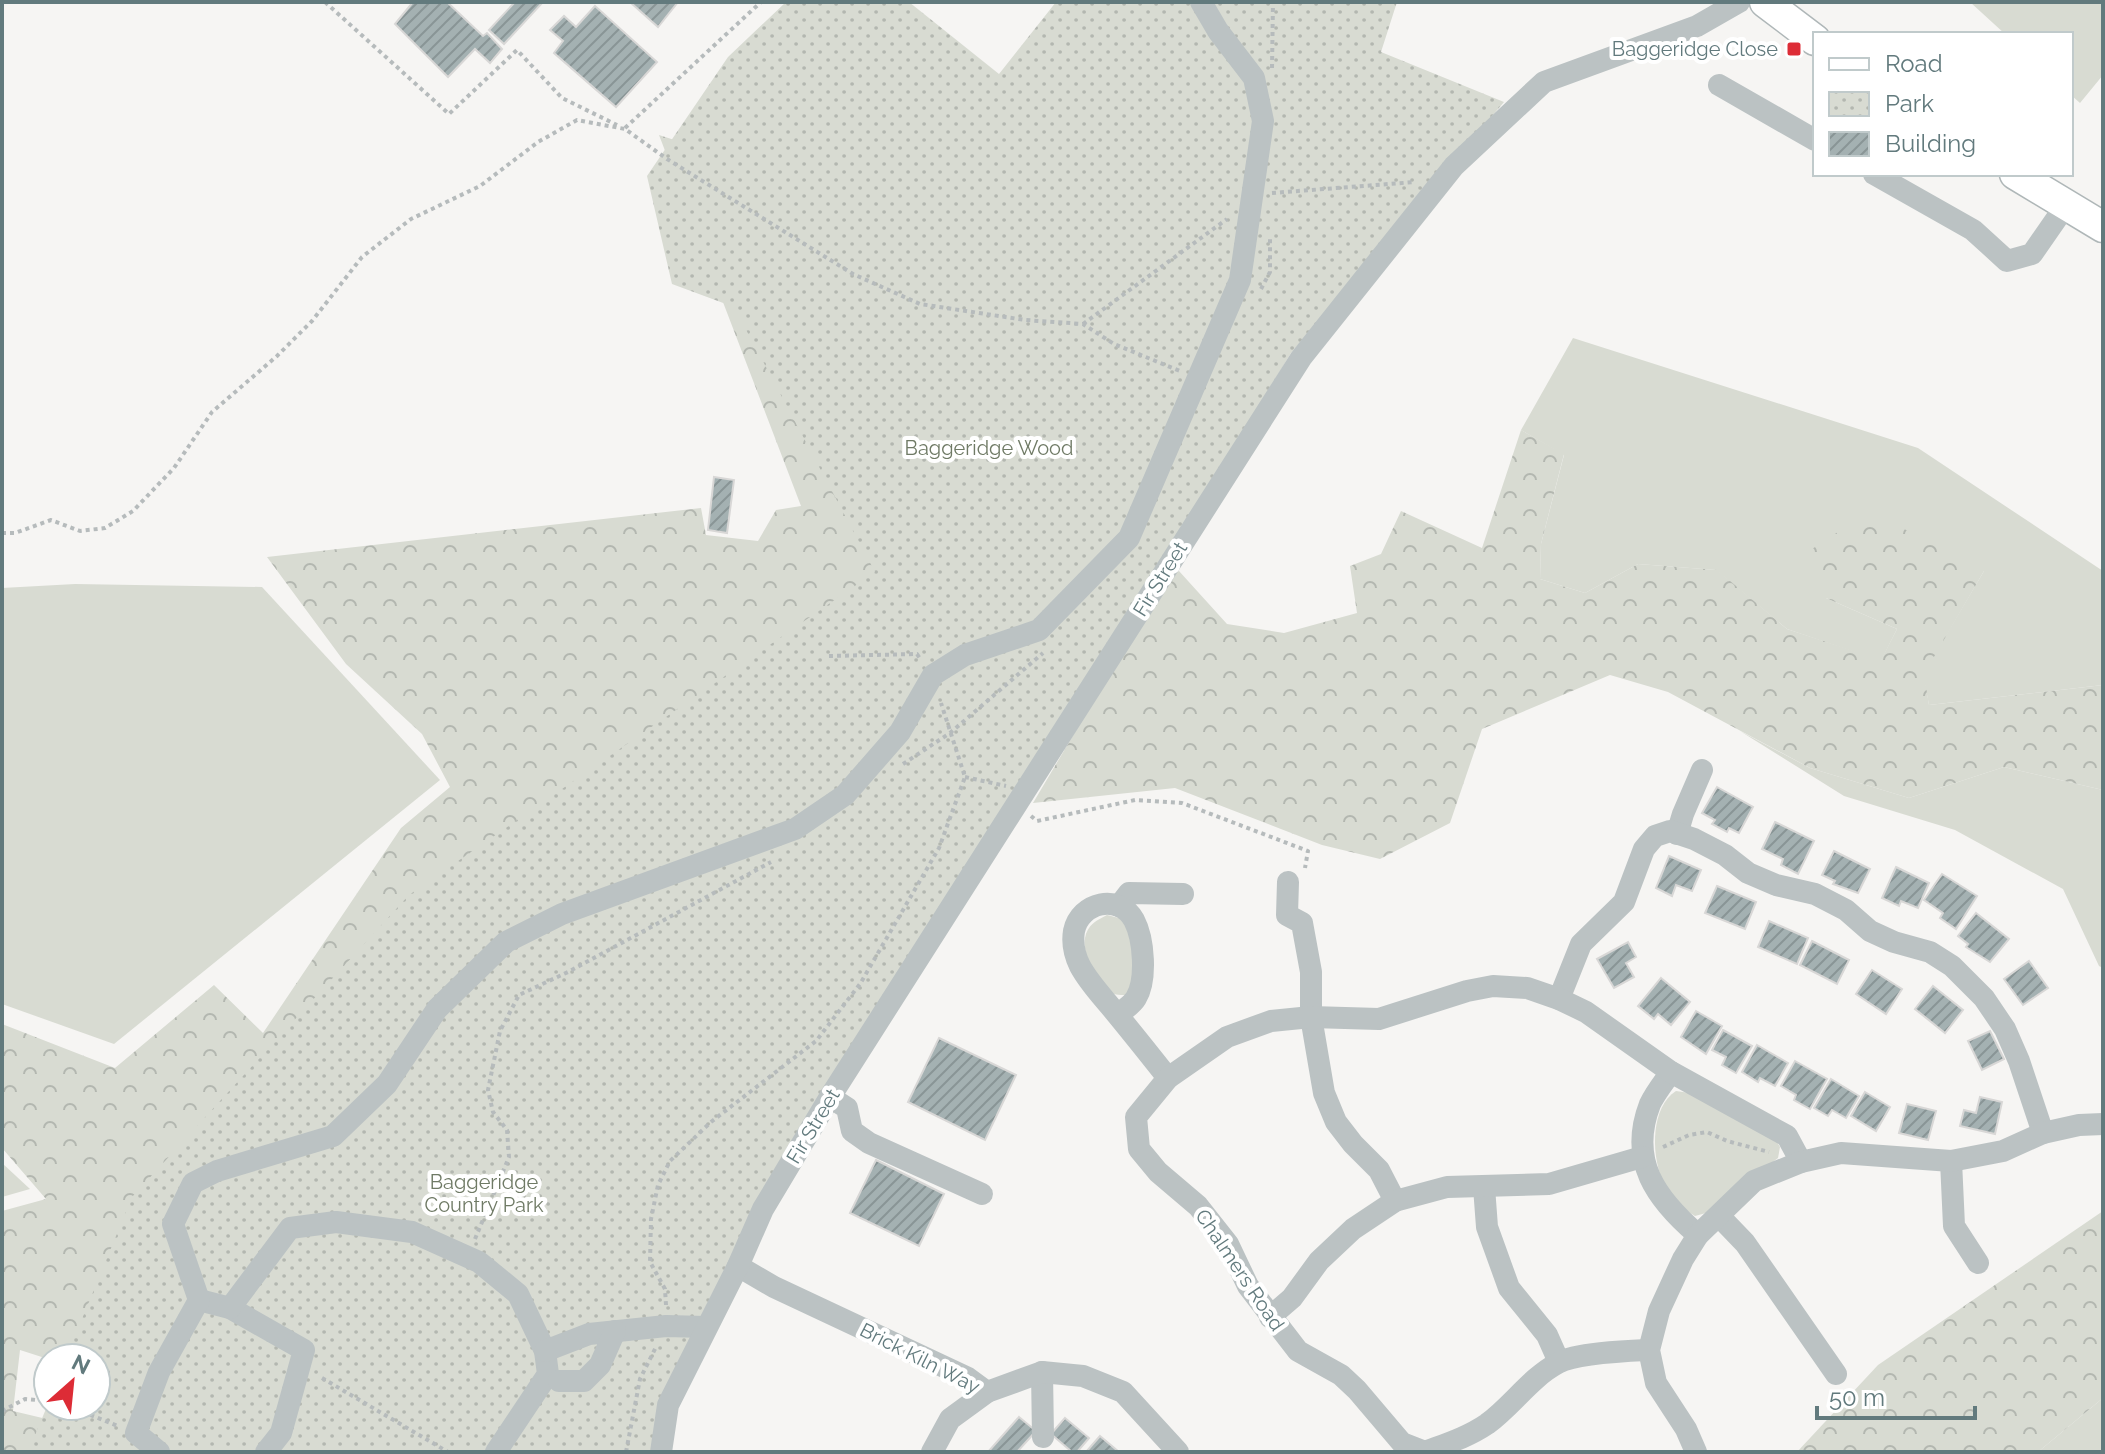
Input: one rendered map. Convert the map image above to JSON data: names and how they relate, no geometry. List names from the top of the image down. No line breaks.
{"streets":{"street":["Fir Street","Chalmers Road","Brick Kiln Way"]},"crossings":[["Fir Street","Brick Kiln Way"]],"parks":["Baggeridge Wood","Baggeridge Country Park"],"places":{"transit":["Baggeridge Close"]},"legend":["Road","Park","Building"],"scale_bar":"50 m","north":"top right"}
